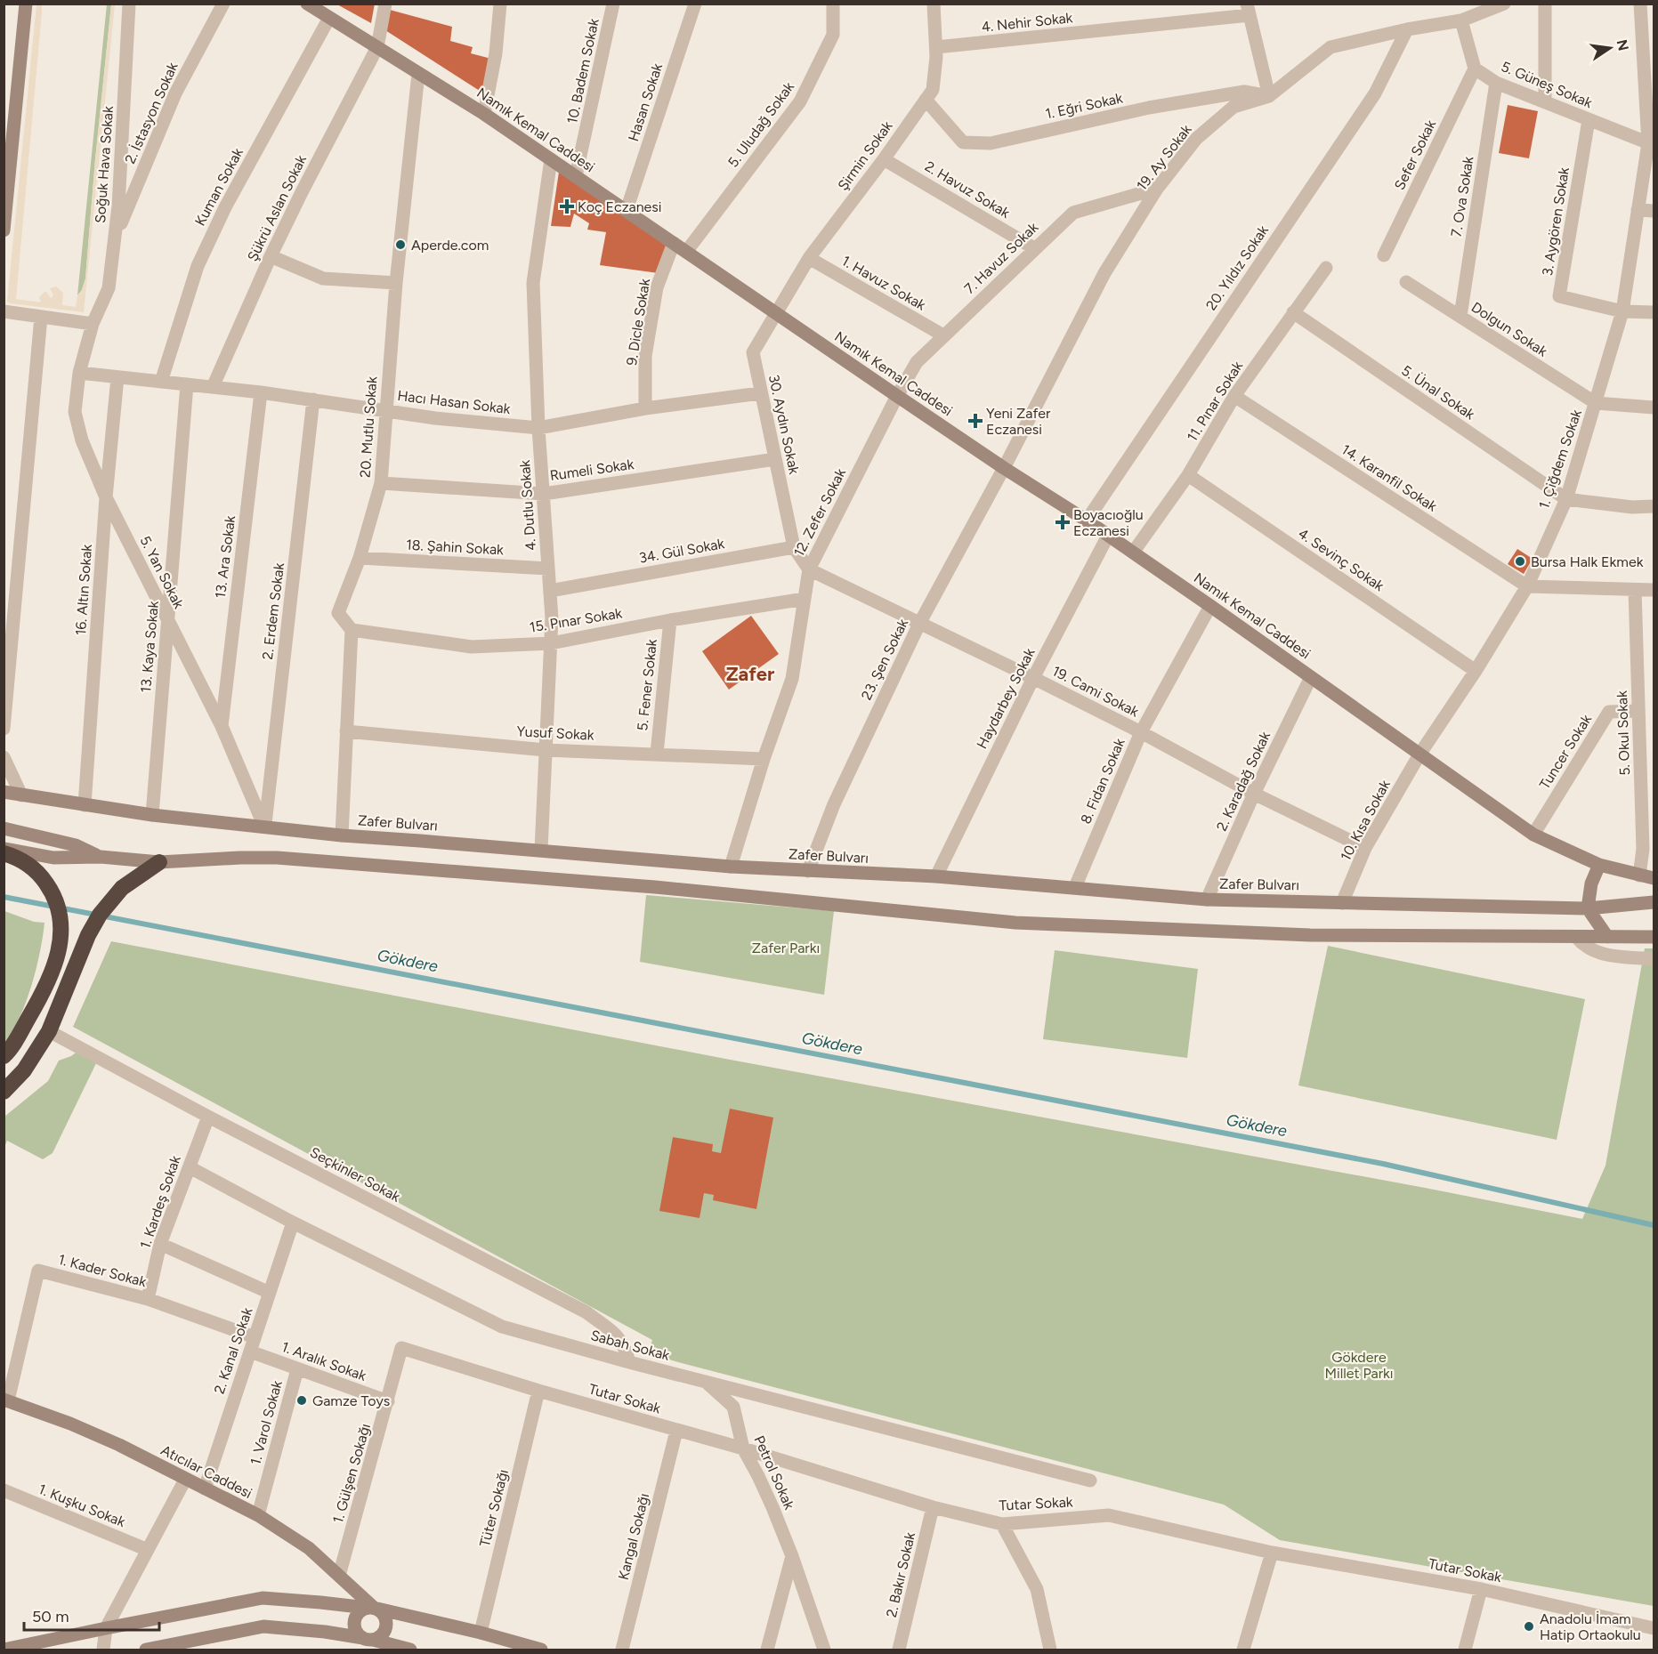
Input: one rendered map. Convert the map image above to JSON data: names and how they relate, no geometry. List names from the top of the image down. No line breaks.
{"streets":{"main road":["Namık Kemal Caddesi","Zafer Bulvarı","Atıcılar Caddesi"],"street":["4. Nehir Sokak","10. Badem Sokak","5. Güneş Sokak","Hasan Sokak","1. Eğri Sokak","2. İstasyon Sokak","5. Uludağ Sokak","Sefer Sokak","Şirmin Sokak","19. Ay Sokak","Soğuk Hava Sokak","Kuman Sokak","2. Havuz Sokak","7. Ova Sokak","Şükrü Aslan Sokak","3. Aygören Sokak","7. Havuz Sokak","20. Yıldız Sokak","1. Havuz Sokak","9. Dicle Sokak","Dolgun Sokak","5. Ünal Sokak","11. Pınar Sokak","Hacı Hasan Sokak","30. Aydın Sokak","20. Mutlu Sokak","1. Çiğdem Sokak","Rumeli Sokak","14. Karanfil Sokak","4. Dutlu Sokak","12. Zefer Sokak","18. Şahin Sokak","34. Gül Sokak","13. Ara Sokak","4. Sevinç Sokak","5. Yan Sokak","16. Altın Sokak","2. Erdem Sokak","15. Pınar Sokak","13. Kaya Sokak","23. Şen Sokak","5. Fener Sokak","19. Cami Sokak","Haydarbey Sokak","Yusuf Sokak","5. Okul Sokak","Tuncer Sokak","8. Fidan Sokak","2. Karadağ Sokak","10. Kısa Sokak","Seçkinler Sokak","1. Kardeş Sokak","1. Kader Sokak","Sabah Sokak","2. Kanal Sokak","1. Aralık Sokak","Tutar Sokak","1. Varol Sokak","Petrol Sokak","1. Gülşen Sokağı","1. Kuşku Sokak","Tüter Sokağı","Kangal Sokağı","2. Bakır Sokak"]},"crossings":[["4. Nehir Sokak","Şirmin Sokak"],["10. Badem Sokak","Namık Kemal Caddesi"],["5. Güneş Sokak","Sefer Sokak"],["5. Güneş Sokak","7. Ova Sokak"],["5. Güneş Sokak","3. Aygören Sokak"],["5. Güneş Sokak","1. Çiğdem Sokak"],["Hasan Sokak","Namık Kemal Caddesi"],["1. Eğri Sokak","Şirmin Sokak"],["1. Eğri Sokak","19. Ay Sokak"],["2. İstasyon Sokak","Soğuk Hava Sokak"],["5. Uludağ Sokak","Namık Kemal Caddesi"],["Namık Kemal Caddesi","Şirmin Sokak"],["Namık Kemal Caddesi","19. Ay Sokak"],["Namık Kemal Caddesi","Kuman Sokak"],["Namık Kemal Caddesi","Şükrü Aslan Sokak"],["Namık Kemal Caddesi","7. Havuz Sokak"],["Namık Kemal Caddesi","20. Yıldız Sokak"],["Namık Kemal Caddesi","9. Dicle Sokak"],["Namık Kemal Caddesi","11. Pınar Sokak"],["Namık Kemal Caddesi","30. Aydın Sokak"],["Namık Kemal Caddesi","20. Mutlu Sokak"],["Namık Kemal Caddesi","1. Çiğdem Sokak"],["Namık Kemal Caddesi","4. Dutlu Sokak"],["Namık Kemal Caddesi","12. Zefer Sokak"],["Namık Kemal Caddesi","23. Şen Sokak"],["Namık Kemal Caddesi","Haydarbey Sokak"],["Namık Kemal Caddesi","5. Okul Sokak"],["Namık Kemal Caddesi","Tuncer Sokak"],["Namık Kemal Caddesi","8. Fidan Sokak"],["Namık Kemal Caddesi","2. Karadağ Sokak"],["Namık Kemal Caddesi","10. Kısa Sokak"],["Şirmin Sokak","2. Havuz Sokak"],["Şirmin Sokak","1. Havuz Sokak"],["Şirmin Sokak","30. Aydın Sokak"],["19. Ay Sokak","7. Havuz Sokak"],["19. Ay Sokak","20. Yıldız Sokak"],["19. Ay Sokak","23. Şen Sokak"],["Soğuk Hava Sokak","5. Yan Sokak"],["Kuman Sokak","Hacı Hasan Sokak"],["2. Havuz Sokak","7. Havuz Sokak"],["7. Ova Sokak","Dolgun Sokak"],["Şükrü Aslan Sokak","Hacı Hasan Sokak"],["3. Aygören Sokak","1. Çiğdem Sokak"],["7. Havuz Sokak","1. Havuz Sokak"],["7. Havuz Sokak","12. Zefer Sokak"],["9. Dicle Sokak","Hacı Hasan Sokak"],["Dolgun Sokak","1. Çiğdem Sokak"],["5. Ünal Sokak","11. Pınar Sokak"],["5. Ünal Sokak","1. Çiğdem Sokak"],["11. Pınar Sokak","14. Karanfil Sokak"],["11. Pınar Sokak","4. Sevinç Sokak"],["Hacı Hasan Sokak","30. Aydın Sokak"],["Hacı Hasan Sokak","20. Mutlu Sokak"],["Hacı Hasan Sokak","4. Dutlu Sokak"],["Hacı Hasan Sokak","13. Ara Sokak"],["Hacı Hasan Sokak","5. Yan Sokak"],["Hacı Hasan Sokak","16. Altın Sokak"],["Hacı Hasan Sokak","2. Erdem Sokak"],["Hacı Hasan Sokak","13. Kaya Sokak"],["30. Aydın Sokak","Rumeli Sokak"],["30. Aydın Sokak","34. Gül Sokak"],["20. Mutlu Sokak","Rumeli Sokak"],["20. Mutlu Sokak","18. Şahin Sokak"],["20. Mutlu Sokak","15. Pınar Sokak"],["1. Çiğdem Sokak","14. Karanfil Sokak"],["1. Çiğdem Sokak","4. Sevinç Sokak"],["1. Çiğdem Sokak","10. Kısa Sokak"],["Rumeli Sokak","4. Dutlu Sokak"],["4. Dutlu Sokak","18. Şahin Sokak"],["4. Dutlu Sokak","34. Gül Sokak"],["4. Dutlu Sokak","15. Pınar Sokak"],["4. Dutlu Sokak","Yusuf Sokak"],["4. Dutlu Sokak","Zafer Bulvarı"],["12. Zefer Sokak","15. Pınar Sokak"],["12. Zefer Sokak","19. Cami Sokak"],["12. Zefer Sokak","Yusuf Sokak"],["12. Zefer Sokak","Zafer Bulvarı"],["13. Ara Sokak","5. Yan Sokak"],["5. Yan Sokak","16. Altın Sokak"],["5. Yan Sokak","2. Erdem Sokak"],["5. Yan Sokak","13. Kaya Sokak"],["5. Yan Sokak","Zafer Bulvarı"],["16. Altın Sokak","Zafer Bulvarı"],["2. Erdem Sokak","Zafer Bulvarı"],["15. Pınar Sokak","5. Fener Sokak"],["13. Kaya Sokak","Zafer Bulvarı"],["23. Şen Sokak","19. Cami Sokak"],["23. Şen Sokak","Zafer Bulvarı"],["5. Fener Sokak","Yusuf Sokak"],["19. Cami Sokak","Haydarbey Sokak"],["19. Cami Sokak","8. Fidan Sokak"],["19. Cami Sokak","2. Karadağ Sokak"],["19. Cami Sokak","10. Kısa Sokak"],["Haydarbey Sokak","Zafer Bulvarı"],["5. Okul Sokak","Tuncer Sokak"],["8. Fidan Sokak","Zafer Bulvarı"],["2. Karadağ Sokak","Zafer Bulvarı"],["10. Kısa Sokak","Zafer Bulvarı"],["Seçkinler Sokak","1. Kardeş Sokak"],["Seçkinler Sokak","Sabah Sokak"],["1. Kardeş Sokak","1. Kader Sokak"],["1. Kardeş Sokak","Sabah Sokak"],["1. Kader Sokak","2. Kanal Sokak"],["1. Kader Sokak","Atıcılar Caddesi"],["Sabah Sokak","2. Kanal Sokak"],["Sabah Sokak","Petrol Sokak"],["2. Kanal Sokak","1. Aralık Sokak"],["2. Kanal Sokak","Atıcılar Caddesi"],["1. Aralık Sokak","1. Varol Sokak"],["1. Aralık Sokak","1. Gülşen Sokağı"],["Tutar Sokak","Petrol Sokak"],["Tutar Sokak","1. Gülşen Sokağı"],["Tutar Sokak","Tüter Sokağı"],["Tutar Sokak","Kangal Sokağı"],["Tutar Sokak","2. Bakır Sokak"],["1. Varol Sokak","Atıcılar Caddesi"],["Atıcılar Caddesi","1. Gülşen Sokağı"],["Atıcılar Caddesi","Tüter Sokağı"]],"districts":["Zafer"],"water":["Gökdere"],"parks":["Zafer Parkı","Gökdere Millet Parkı"],"places":{"health":["Koç Eczanesi","Yeni Zafer Eczanesi","Boyacıoğlu Eczanesi"],"other":["Aperde.com","Bursa Halk Ekmek","Gamze Toys","Anadolu İmam Hatip Ortaokulu"]},"scale_bar":"50 m","north":"right"}
